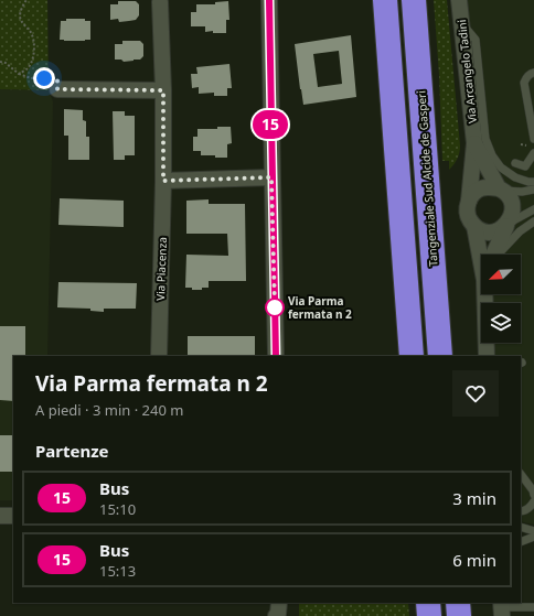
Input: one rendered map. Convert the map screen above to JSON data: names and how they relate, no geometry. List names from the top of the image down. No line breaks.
{"streets":{"highway":["Tangenziale Sud Alcide de Gasperi"],"street":["Via Arcangelo Tadini","Via Piacenza"]},"places":["Via Parma fermata n 2"],"lines":["bus line 15"],"north":"bottom left","page":{"on_map":"15","heading":[["Via Parma fermata n 2","A piedi · 3 min · 240 m"],"Partenze"],"list":[{"mark":"15","name":"Bus","note":"15:10","value":"3 min"},{"mark":"15","name":"Bus","note":"15:13","value":"6 min"}]}}
